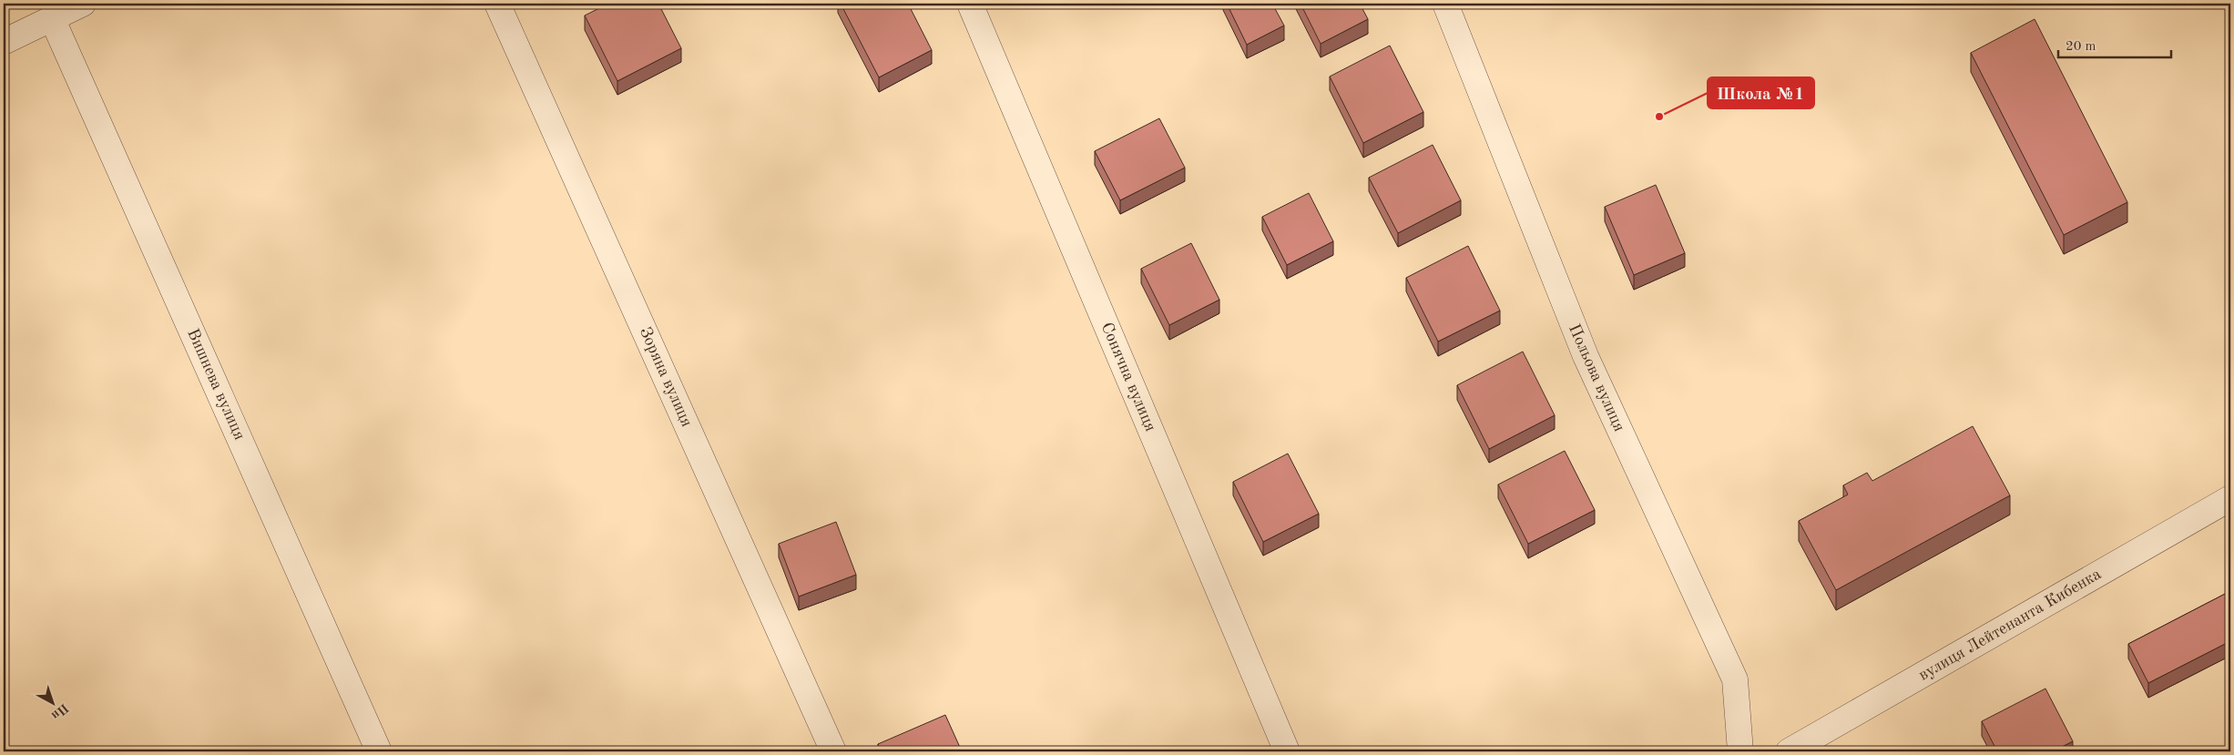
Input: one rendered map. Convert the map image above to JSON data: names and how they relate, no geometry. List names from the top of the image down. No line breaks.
{"streets":{"street":["Зоряна вулиця","Сонячна вулиця","Польова вулиця","Вишнева вулиця","вулиця Лейтенанта Кибенка"]},"places":["Школа №1"],"scale_bar":"20 m","north":"bottom right"}
